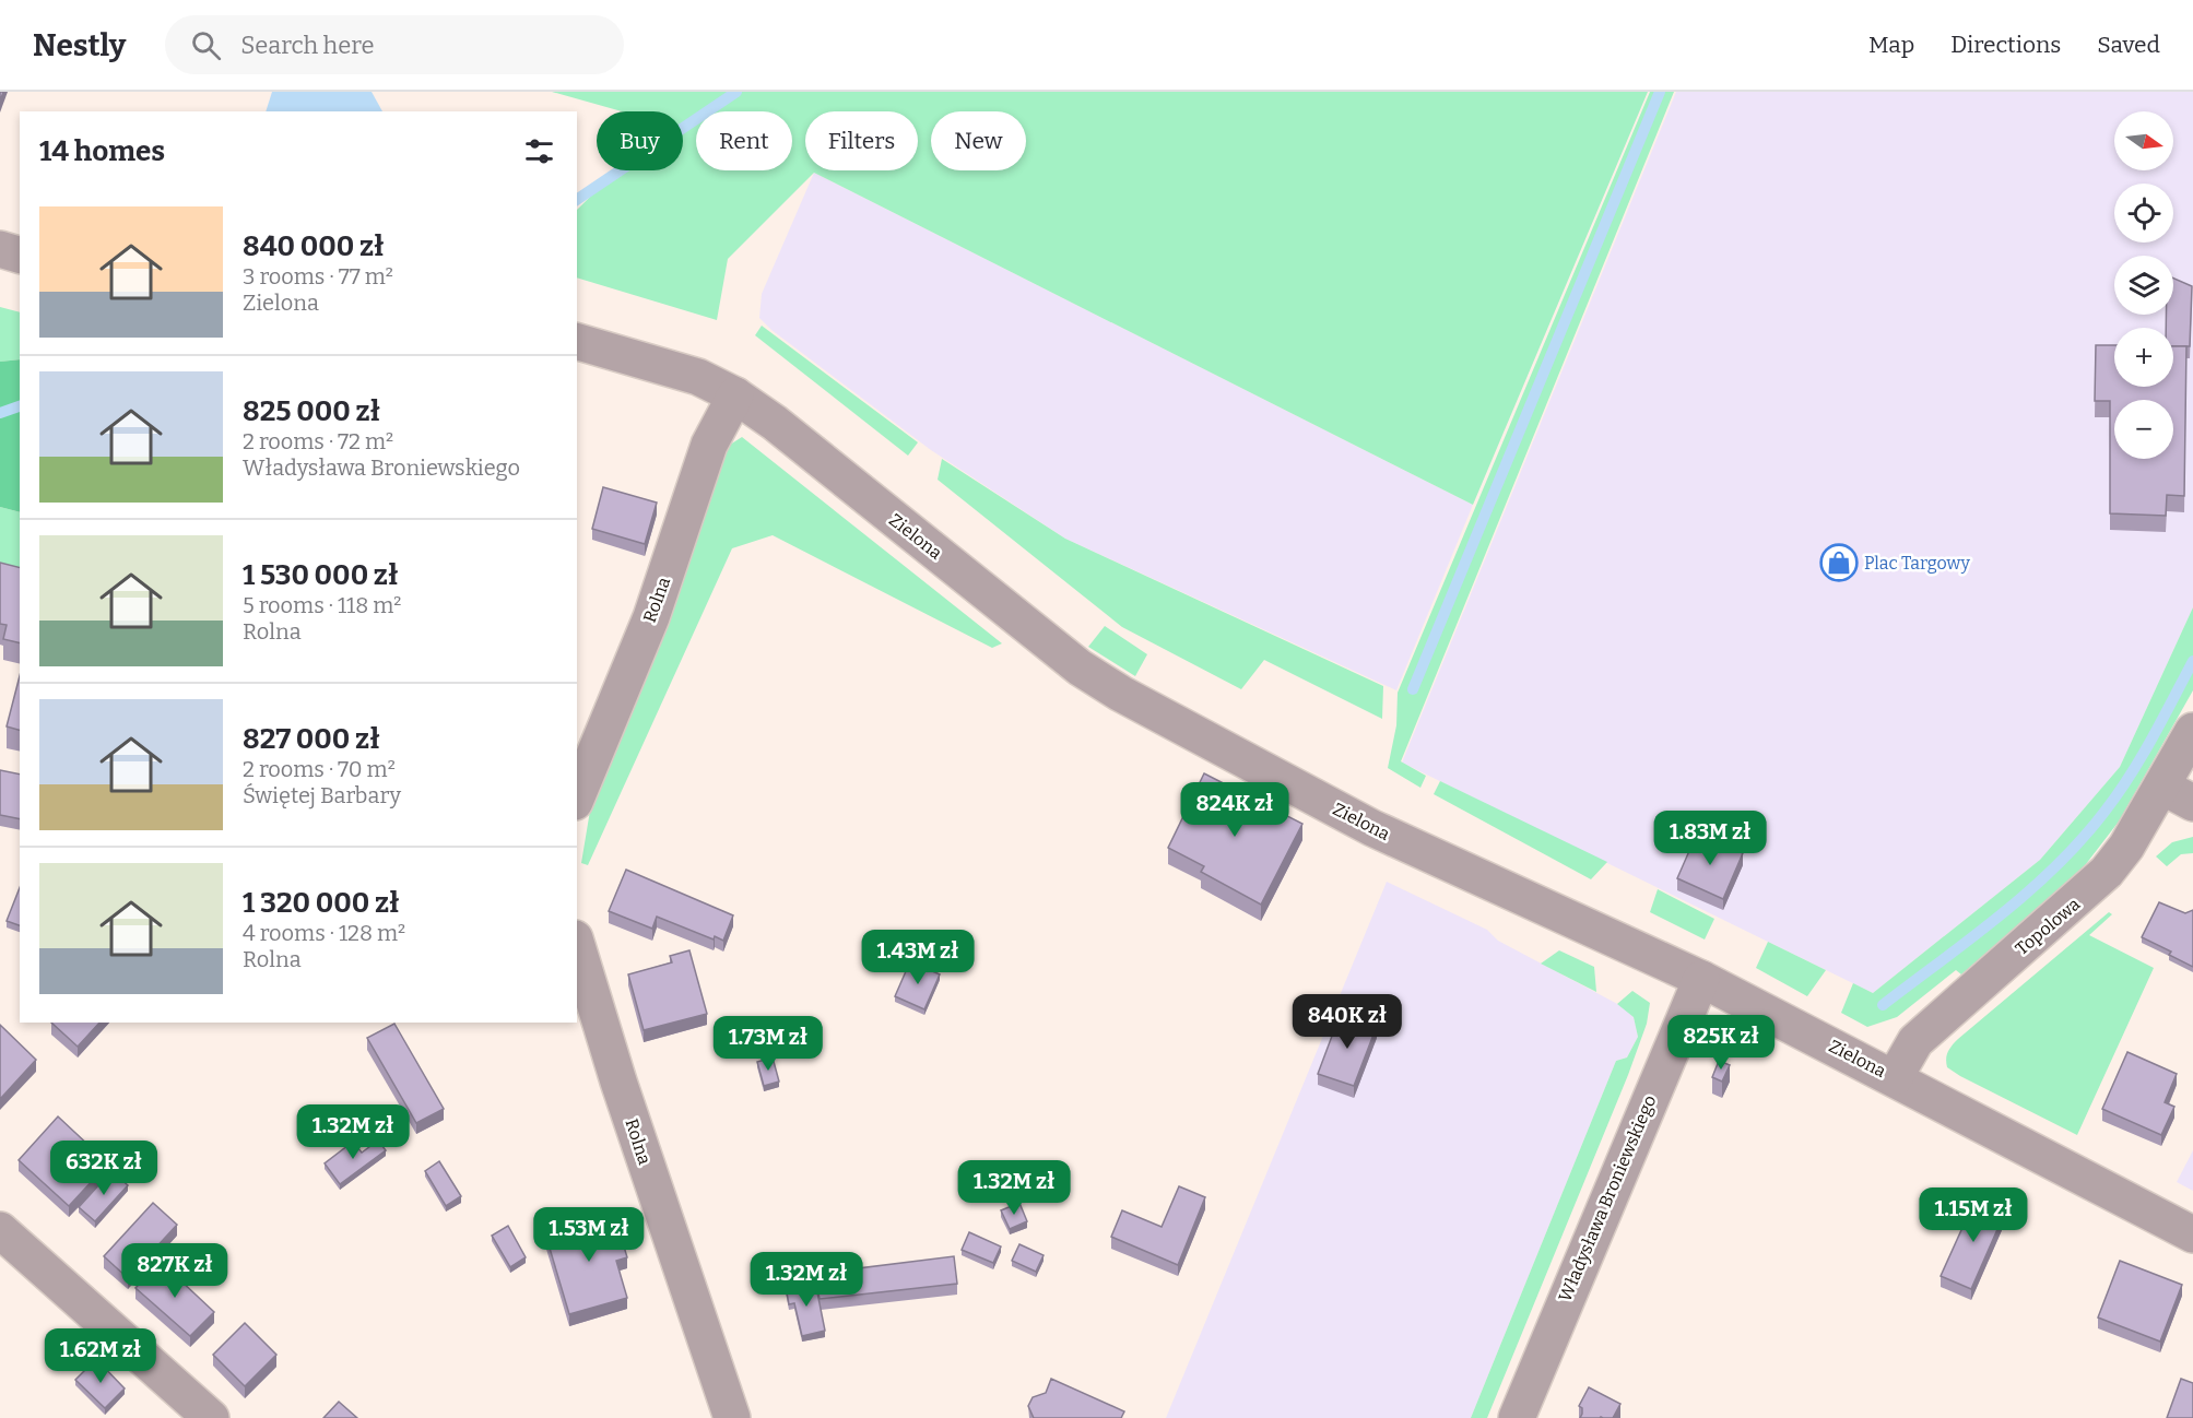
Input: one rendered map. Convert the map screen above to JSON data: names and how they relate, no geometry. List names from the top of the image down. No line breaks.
{"streets":{"street":["Zielona","Rolna","Topolowa","Władysława Broniewskiego"]},"crossings":[["Zielona","Rolna"],["Zielona","Topolowa"],["Zielona","Władysława Broniewskiego"]],"places":{"shop":["Plac Targowy"]},"north":"right","page":{"header":"Nestly","search":"Search here","nav":["Map","Directions","Saved"],"map_buttons":["+","−"],"chip":["Buy","Rent","Filters","New"],"heading":"14 homes","list":[{"name":"840 000 zł","note":"3 rooms · 77 m² · Zielona"},{"name":"825 000 zł","note":"2 rooms · 72 m² · Władysława Broniewskiego"},{"name":"1 530 000 zł","note":"5 rooms · 118 m² · Rolna"},{"name":"827 000 zł","note":"2 rooms · 70 m² · Świętej Barbary"},{"name":"1 320 000 zł","note":"4 rooms · 128 m² · Rolna"}],"price":["824K zł","1.83M zł","1.43M zł","840K zł","825K zł","1.73M zł","1.32M zł","632K zł","1.32M zł","1.15M zł","1.53M zł","827K zł","1.32M zł","1.62M zł"]}}
